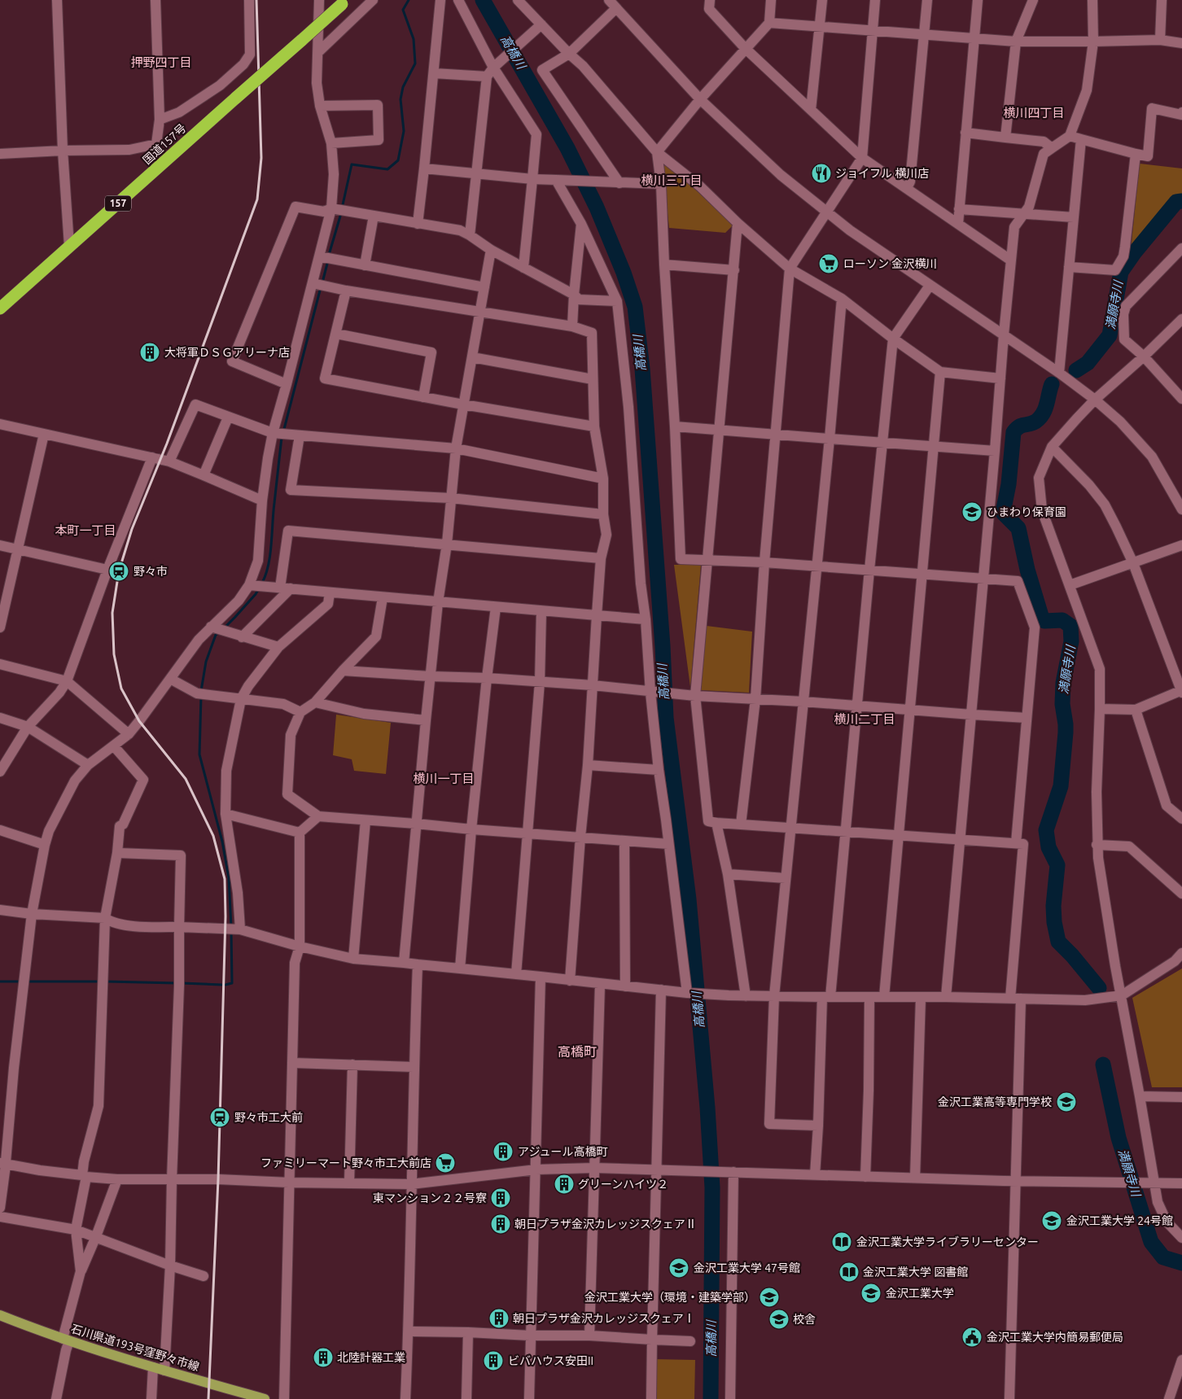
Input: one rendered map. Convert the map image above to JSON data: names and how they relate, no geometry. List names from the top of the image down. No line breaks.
{"streets":{"highway":["国道157号","157"],"main road":["石川県道193号窪野々市線"]},"districts":["押野四丁目","横川四丁目","横川三丁目","本町一丁目","横川二丁目","横川一丁目","高橋町"],"water":["高橋川","満願寺川"],"places":{"restaurant":["ジョイフル 横川店"],"supermarket":["ローソン 金沢横川","ファミリーマート野々市工大前店"],"building":["大将軍ＤＳＧアリーナ店","アジュール高橋町","グリーンハイツ２","東マンション２２号寮","朝日プラザ金沢カレッジスクェアⅡ","朝日プラザ金沢カレッジスクェアⅠ","北陸計器工業","ビバハウス安田II"],"school or university":["ひまわり保育園","金沢工業高等専門学校","金沢工業大学 24号館","金沢工業大学 47号館","金沢工業大学","金沢工業大学（環境・建築学部）","校舎"],"station":["野々市","野々市工大前"],"library":["金沢工業大学ライブラリーセンター","金沢工業大学 図書館"],"public building":["金沢工業大学内簡易郵便局"]}}
